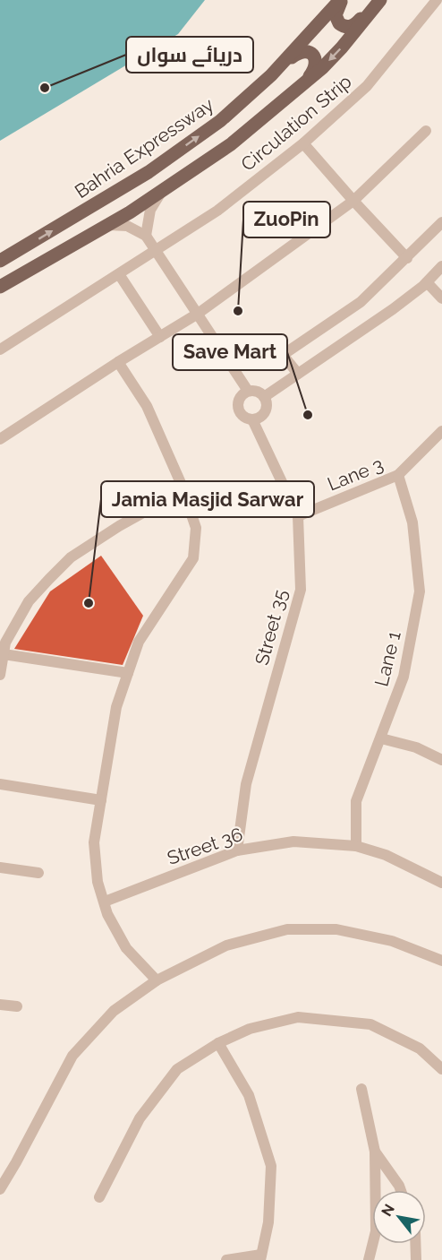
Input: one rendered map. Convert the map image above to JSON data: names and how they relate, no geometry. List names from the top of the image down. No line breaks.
{"streets":{"main road":["Bahria Expressway"],"street":["Circulation Strip","Lane 3","Street 35","Lane 1","Street 36"]},"crossings":[["Lane 3","Street 35"],["Lane 3","Lane 1"],["Street 35","Street 36"],["Lane 1","Street 36"]],"places":["دریائے سواں","ZuoPin","Save Mart","Jamia Masjid Sarwar"],"north":"top left"}
